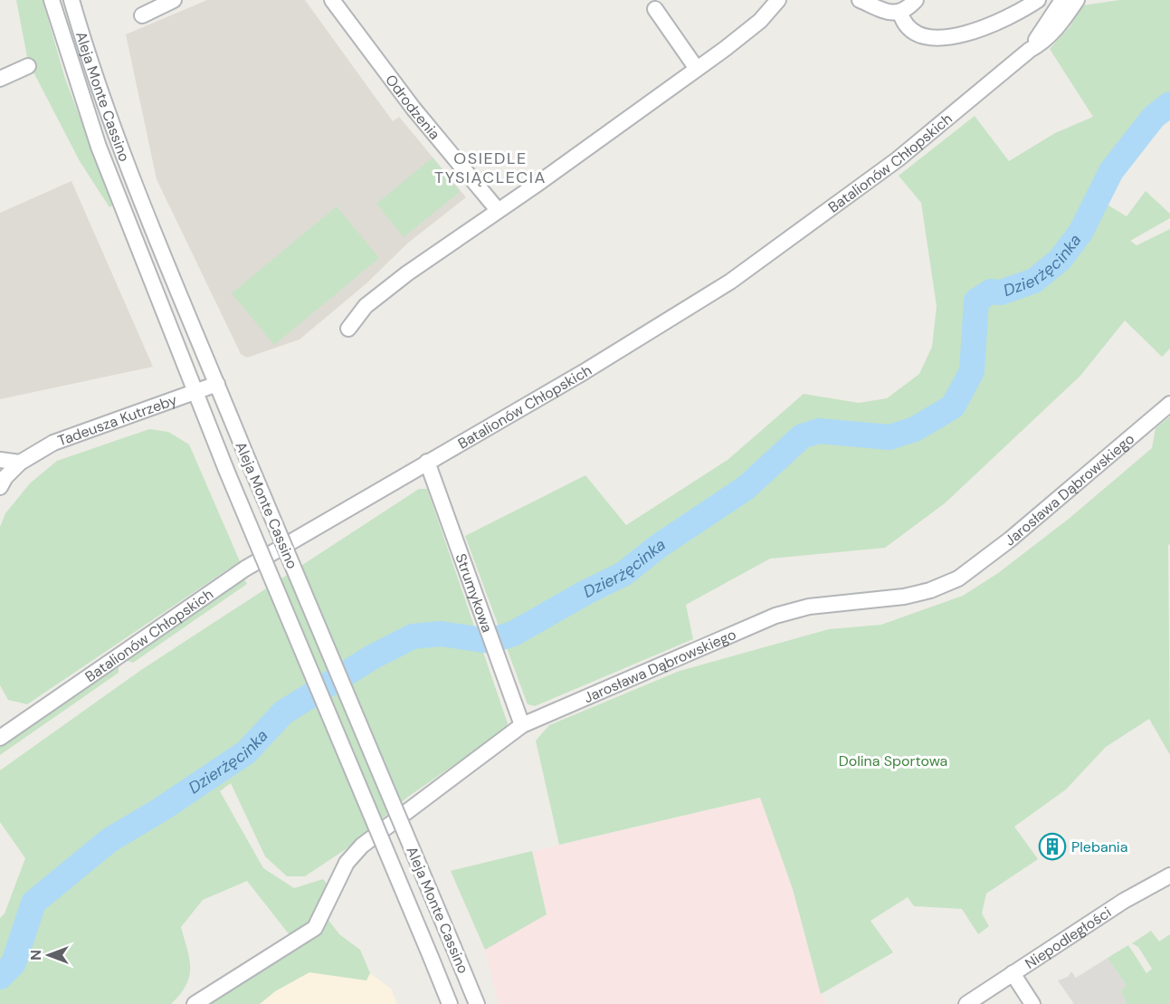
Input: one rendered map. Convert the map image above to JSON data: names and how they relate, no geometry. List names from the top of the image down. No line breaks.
{"streets":{"street":["Aleja Monte Cassino","Odrodzenia","Batalionów Chłopskich","Tadeusza Kutrzeby","Jarosława Dąbrowskiego","Strumykowa","Niepodległości"]},"crossings":[["Aleja Monte Cassino","Tadeusza Kutrzeby"],["Batalionów Chłopskich","Strumykowa"],["Jarosława Dąbrowskiego","Strumykowa"]],"districts":["OSIEDLE TYSIĄCLECIA"],"water":["Dzierżęcinka"],"parks":["Dolina Sportowa"],"places":{"building":["Plebania"]},"north":"left"}
